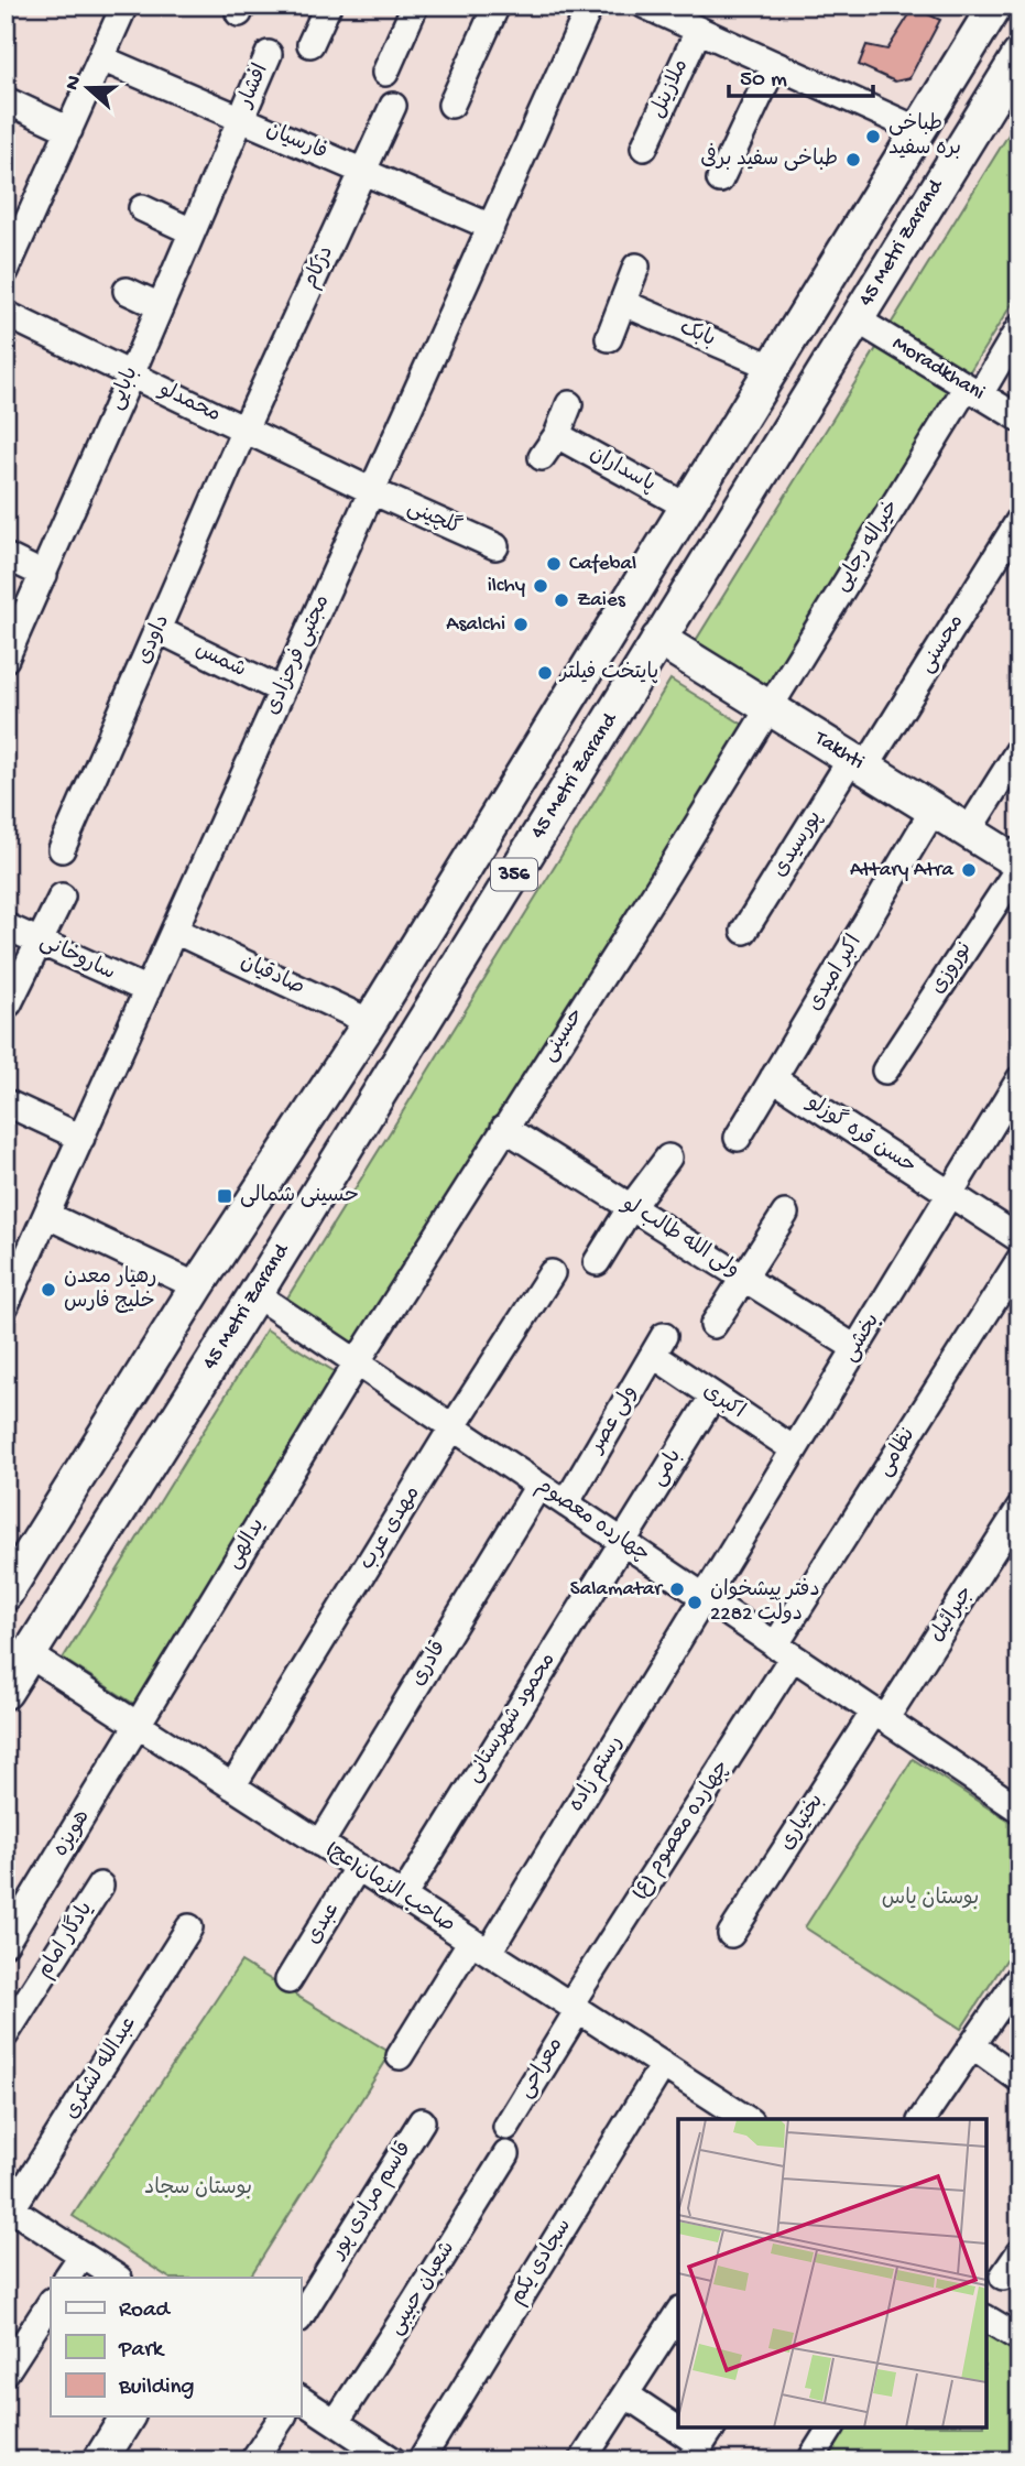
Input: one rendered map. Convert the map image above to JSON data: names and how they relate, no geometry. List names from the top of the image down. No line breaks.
{"streets":{"main road":["45 Metri Zarand","Takhti","356"],"street":["افشار","ملازینل","فارسیان","دژکام","بابک","Moradkhani","بابایی","محمدلو","پاسداران","گلچینی","خیراله رجایی","داودی","محسنی","مجتبی فرحزادی","شمس","پورسیدی","ساروخانی","نوروزی","اکبر امیدی","صادقیان","حسینی","حسن قره گوزلو","ولی الله طالب لو","بخشی","اکبری","ولی عصر","نظامی","بامی","چهارده معصوم","مهدی عرب","یدالهی","جبرائیل","قادری","محمود شهرستانی","رستم زاده","بختیاری","چهارده معصوم (ع)","هویزه","صاحب الزمان(عج)","عبدی","یادگار امام","عبدالله لشکری","معراحی","قاسم مرادی پور","سجادی یکم","شعبان حبیبی"]},"crossings":[["افشار","فارسیان"],["افشار","بابایی"],["فارسیان","دژکام"],["فارسیان","بابایی"],["فارسیان","مجتبی فرحزادی"],["45 Metri Zarand","Moradkhani"],["45 Metri Zarand","Takhti"],["45 Metri Zarand","چهارده معصوم"],["45 Metri Zarand","صاحب الزمان(عج)"],["دژکام","محمدلو"],["دژکام","داودی"],["بابک","356"],["Moradkhani","خیراله رجایی"],["بابایی","محمدلو"],["محمدلو","گلچینی"],["محمدلو","داودی"],["محمدلو","مجتبی فرحزادی"],["پاسداران","356"],["گلچینی","مجتبی فرحزادی"],["خیراله رجایی","Takhti"],["خیراله رجایی","حسینی"],["داودی","شمس"],["محسنی","Takhti"],["محسنی","پورسیدی"],["مجتبی فرحزادی","شمس"],["مجتبی فرحزادی","ساروخانی"],["مجتبی فرحزادی","صادقیان"],["Takhti","پورسیدی"],["Takhti","نوروزی"],["Takhti","اکبر امیدی"],["Takhti","حسینی"],["356","صادقیان"],["اکبر امیدی","حسن قره گوزلو"],["حسینی","ولی الله طالب لو"],["حسینی","چهارده معصوم"],["حسینی","یدالهی"],["حسن قره گوزلو","بخشی"],["ولی الله طالب لو","بخشی"],["بخشی","اکبری"],["بخشی","چهارده معصوم"],["بخشی","رستم زاده"],["اکبری","ولی عصر"],["اکبری","بامی"],["ولی عصر","چهارده معصوم"],["نظامی","چهارده معصوم"],["نظامی","چهارده معصوم (ع)"],["بامی","چهارده معصوم"],["بامی","محمود شهرستانی"],["چهارده معصوم","مهدی عرب"],["چهارده معصوم","یدالهی"],["چهارده معصوم","جبرائیل"],["چهارده معصوم","قادری"],["چهارده معصوم","محمود شهرستانی"],["چهارده معصوم","رستم زاده"],["چهارده معصوم","بختیاری"],["چهارده معصوم","چهارده معصوم (ع)"],["مهدی عرب","صاحب الزمان(عج)"],["یدالهی","هویزه"],["یدالهی","صاحب الزمان(عج)"],["جبرائیل","بختیاری"],["قادری","صاحب الزمان(عج)"],["محمود شهرستانی","صاحب الزمان(عج)"],["رستم زاده","صاحب الزمان(عج)"],["چهارده معصوم (ع)","صاحب الزمان(عج)"],["چهارده معصوم (ع)","معراحی"],["هویزه","صاحب الزمان(عج)"],["صاحب الزمان(عج)","عبدی"],["صاحب الزمان(عج)","معراحی"],["صاحب الزمان(عج)","سجادی یکم"]],"parks":["بوستان یاس","بوستان سجاد"],"places":{"other":["طباخی بره سفید","طباخی سفید برفی","Cafebal","ilchy","Zaies","Asalchi","پایتخت فیلتر","Attary Atra","رهیار معدن خلیج فارس","Salamatar","دفتر پیشخوان دولت 2282"],"transit":["حسینی شمالی"]},"legend":["Road","Park","Building"],"scale_bar":"50 m","north":"left"}
